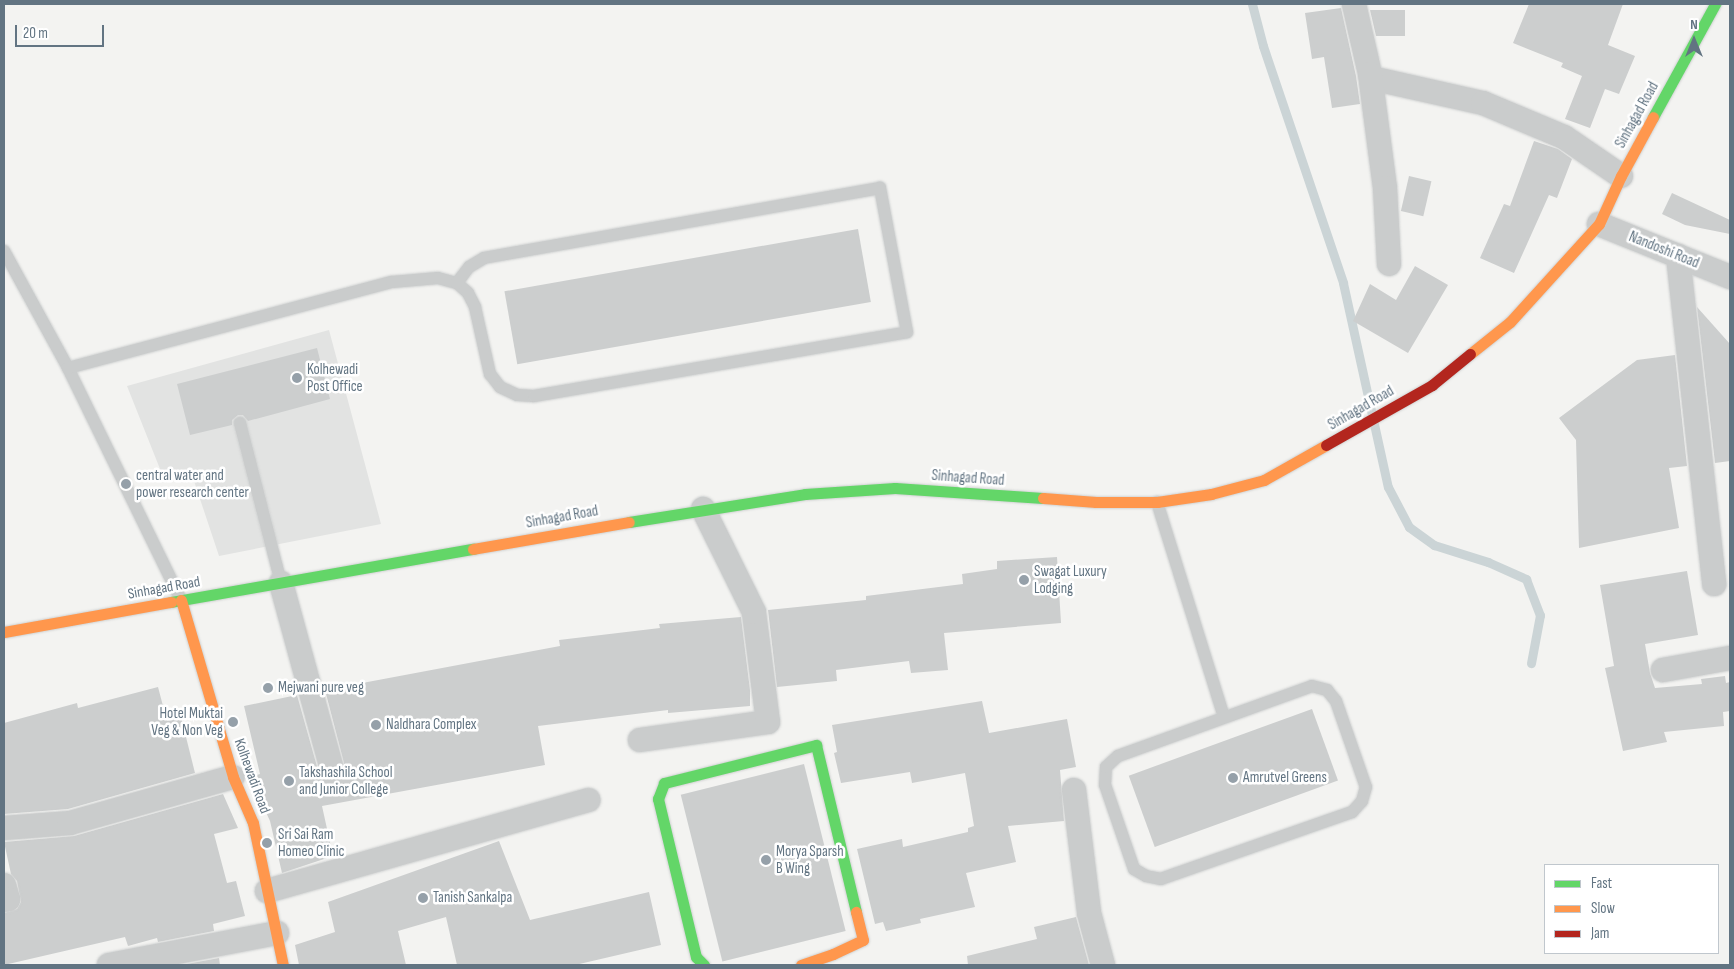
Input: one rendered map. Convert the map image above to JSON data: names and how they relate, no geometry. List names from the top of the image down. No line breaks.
{"streets":{"main road":["Sinhagad Road","Kolhewadi Road"],"street":["Nandoshi Road"]},"crossings":[["Sinhagad Road","Nandoshi Road"],["Sinhagad Road","Kolhewadi Road"]],"places":["Kolhewadi Post Office","central water and power research center","Swagat Luxury Lodging","Mejwani pure veg","Hotel Muktai Veg & Non Veg","Naldhara Complex","Amrutvel Greens","Takshashila School and Junior College","Sri Sai Ram Homeo Clinic","Morya Sparsh B Wing","Tanish Sankalpa"],"legend":["Fast","Slow","Jam"],"scale_bar":"20 m","north":"top"}
